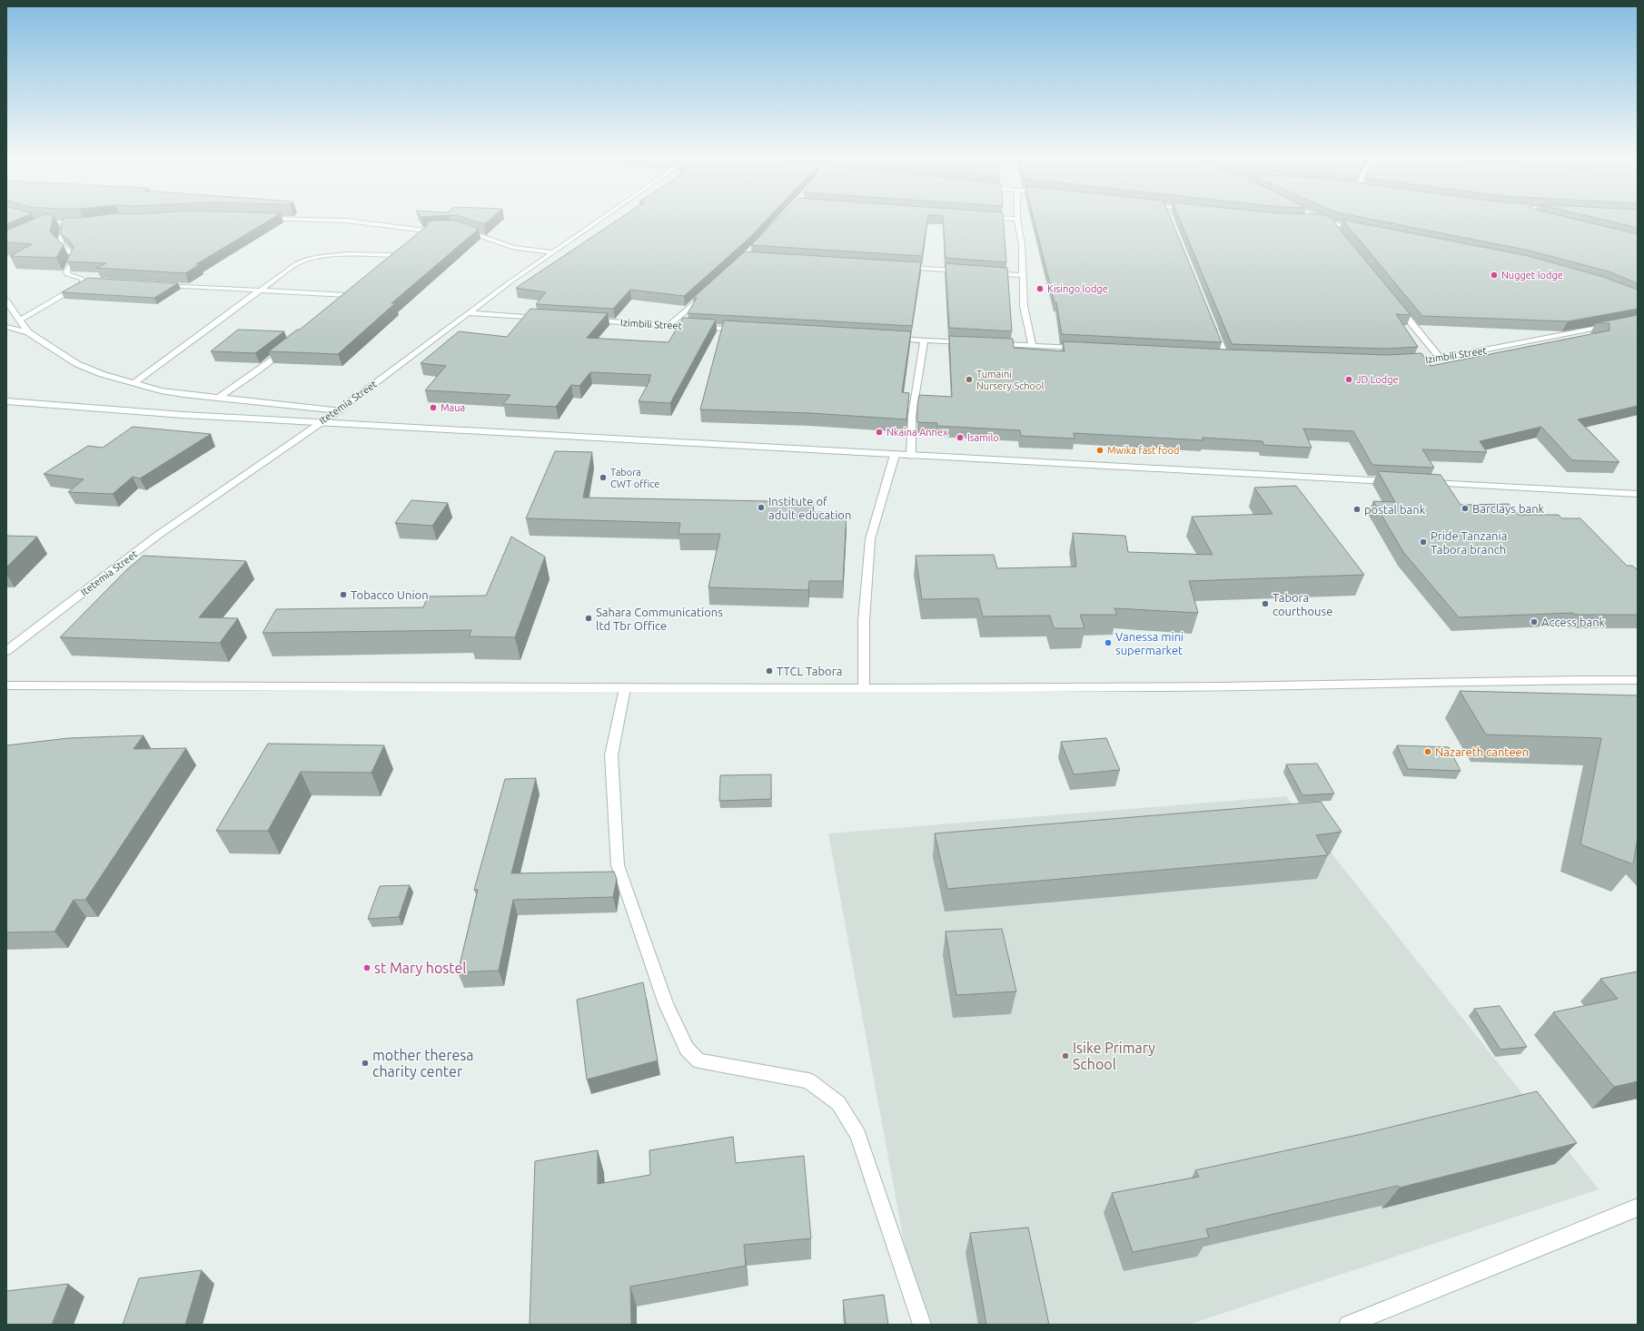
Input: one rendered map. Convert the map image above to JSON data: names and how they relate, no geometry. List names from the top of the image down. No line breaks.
{"streets":{"street":["Izimbili Street","Itetemia Street"]},"places":["Nugget lodge","Kisingo lodge","Tumaini Nursery School","JD Lodge","Maua","Nkaina Annex","Isamilo","Mwika fast food","Tabora CWT office","Institute of adult education","Barclays bank","postal bank","Pride Tanzania Tabora branch","Tobacco Union","Tabora courthouse","Sahara Communications ltd Tbr Office","Access bank","Vanessa mini supermarket","TTCL Tabora","Nazareth canteen","st Mary hostel","Isike Primary School","mother theresa charity center"]}
